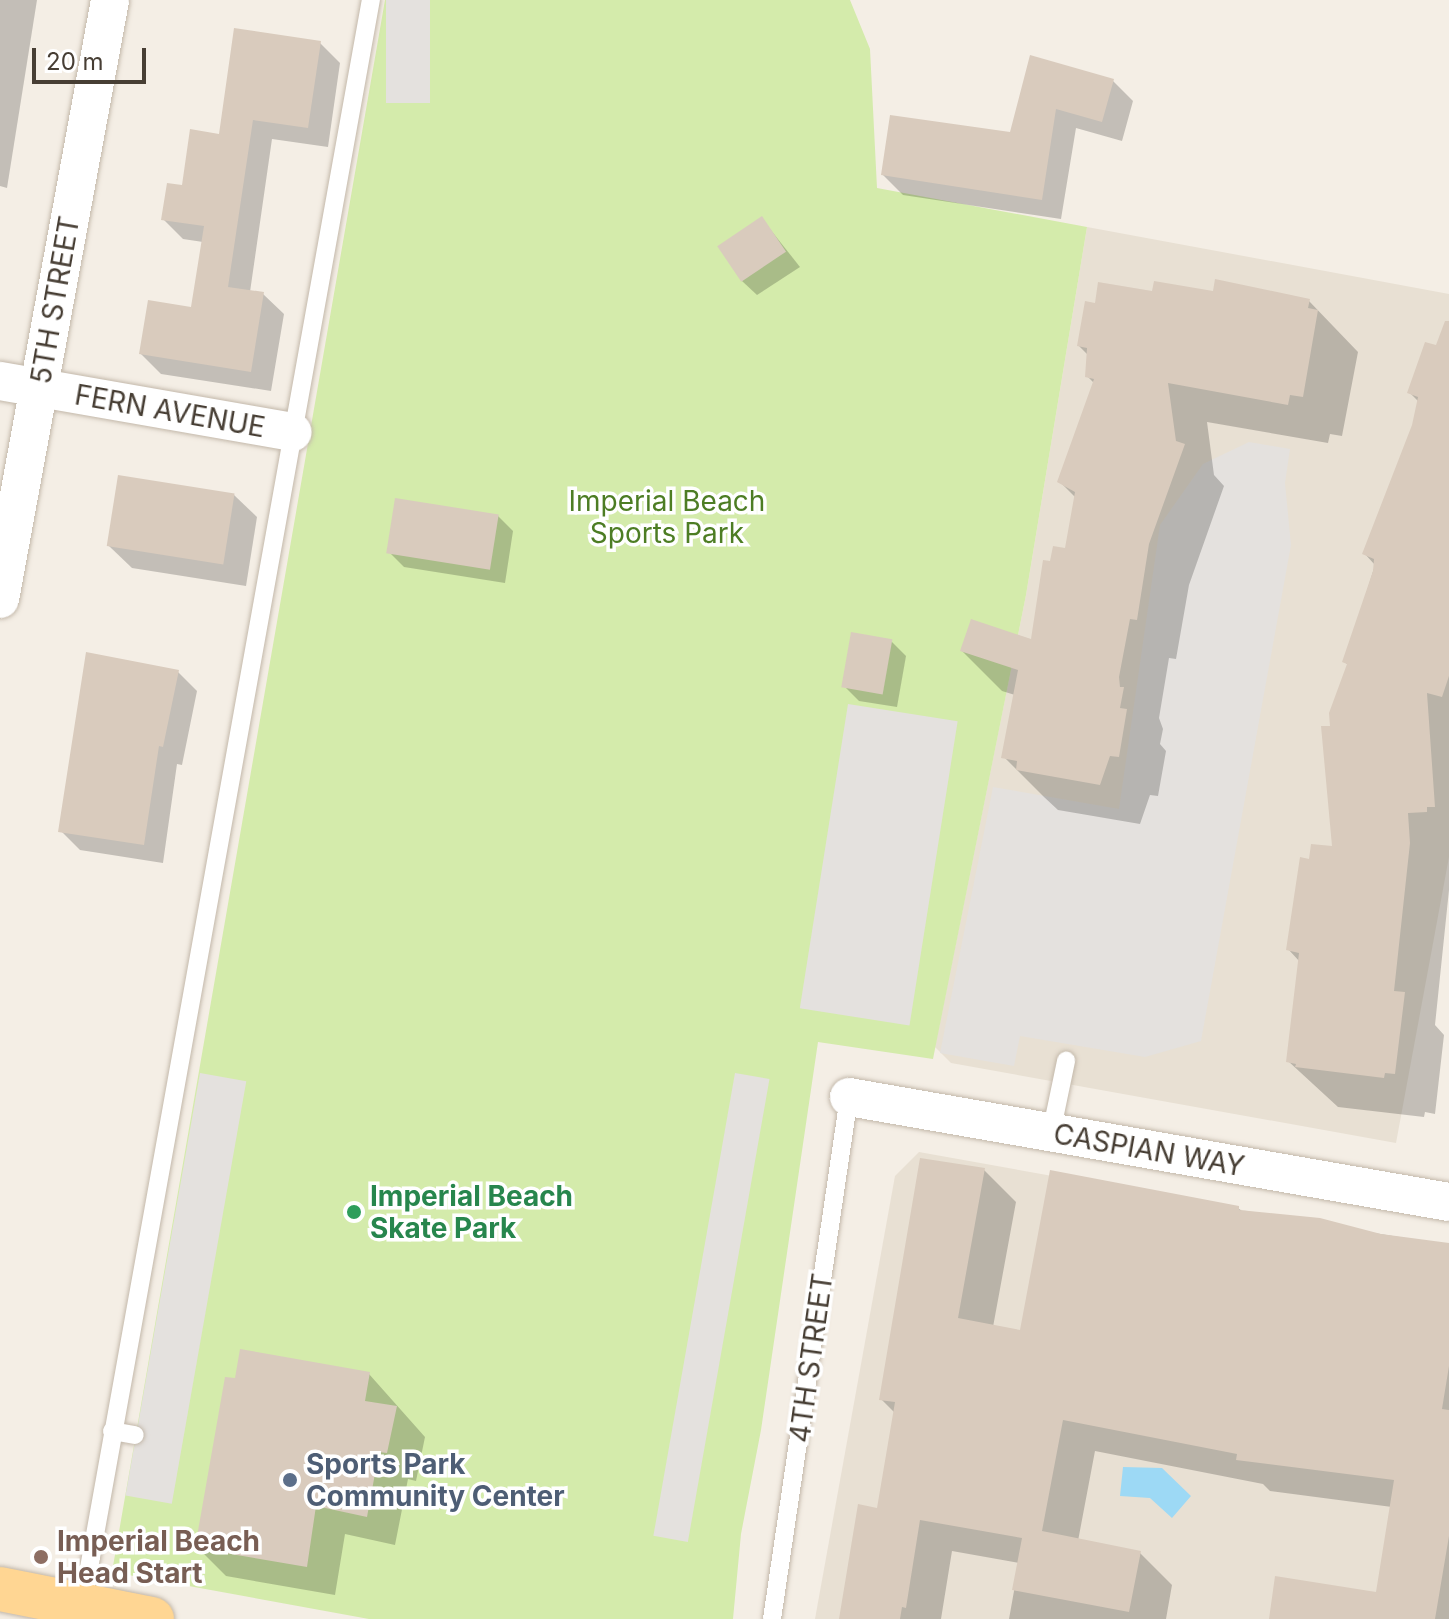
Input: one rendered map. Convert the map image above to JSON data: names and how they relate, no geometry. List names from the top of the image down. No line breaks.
{"streets":{"street":["5TH STREET","FERN AVENUE","CASPIAN WAY"],"lane":["4TH STREET"]},"crossings":[["5TH STREET","FERN AVENUE"],["CASPIAN WAY","4TH STREET"]],"parks":["Imperial Beach Sports Park"],"places":["Imperial Beach Skate Park","Sports Park Community Center","Imperial Beach Head Start"],"scale_bar":"20 m"}
